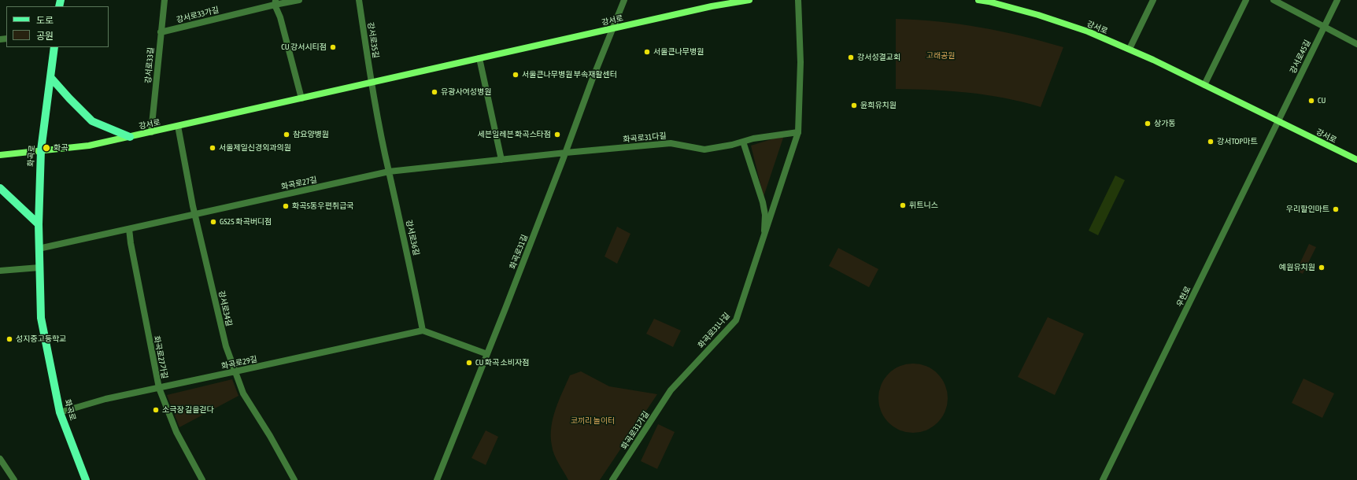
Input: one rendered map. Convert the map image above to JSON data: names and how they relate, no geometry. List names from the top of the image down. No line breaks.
{"streets":{"main road":["강서로","화곡로"],"street":["강서로33가길","강서로35길","강서로45길","강서로33길","화곡로31다길","화곡로27길","강서로36길","화곡로31길","우현로","강서로34길","화곡로31나길","화곡로27가길","화곡로29길","화곡로31가길"]},"crossings":[["강서로33가길","강서로33길"],["강서로","강서로35길"],["강서로","강서로45길"],["강서로","강서로33길"],["강서로","화곡로"],["강서로","강서로36길"],["강서로","화곡로31길"],["강서로","우현로"],["강서로","강서로34길"],["강서로35길","강서로36길"],["강서로45길","우현로"],["화곡로31다길","화곡로27길"],["화곡로31다길","화곡로31길"],["화곡로31다길","화곡로31나길"],["화곡로","화곡로27길"],["화곡로","화곡로29길"],["화곡로27길","강서로36길"],["화곡로27길","화곡로31길"],["화곡로27길","강서로34길"],["화곡로27길","화곡로27가길"],["강서로36길","화곡로29길"],["강서로34길","화곡로29길"],["화곡로31나길","화곡로31가길"],["화곡로27가길","화곡로29길"]],"parks":["고래공원","코끼리 놀이터"],"places":["CU 강서시티점","서울큰나무병원","강서성결교회","서울큰나무병원 부속재활센터","유광사여성병원","CU","윤희유치원","상가동","참요양병원","세븐일레븐 화곡스타점","강서TOP마트","화곡","서울제일신경외과의원","휘트니스","화곡5동우편취급국","우리할인마트","GS25 화곡버디점","예원유치원","성지중고등학교","CU 화곡 소비자점","소극장 길을걷다"],"legend":["도로","공원"]}
